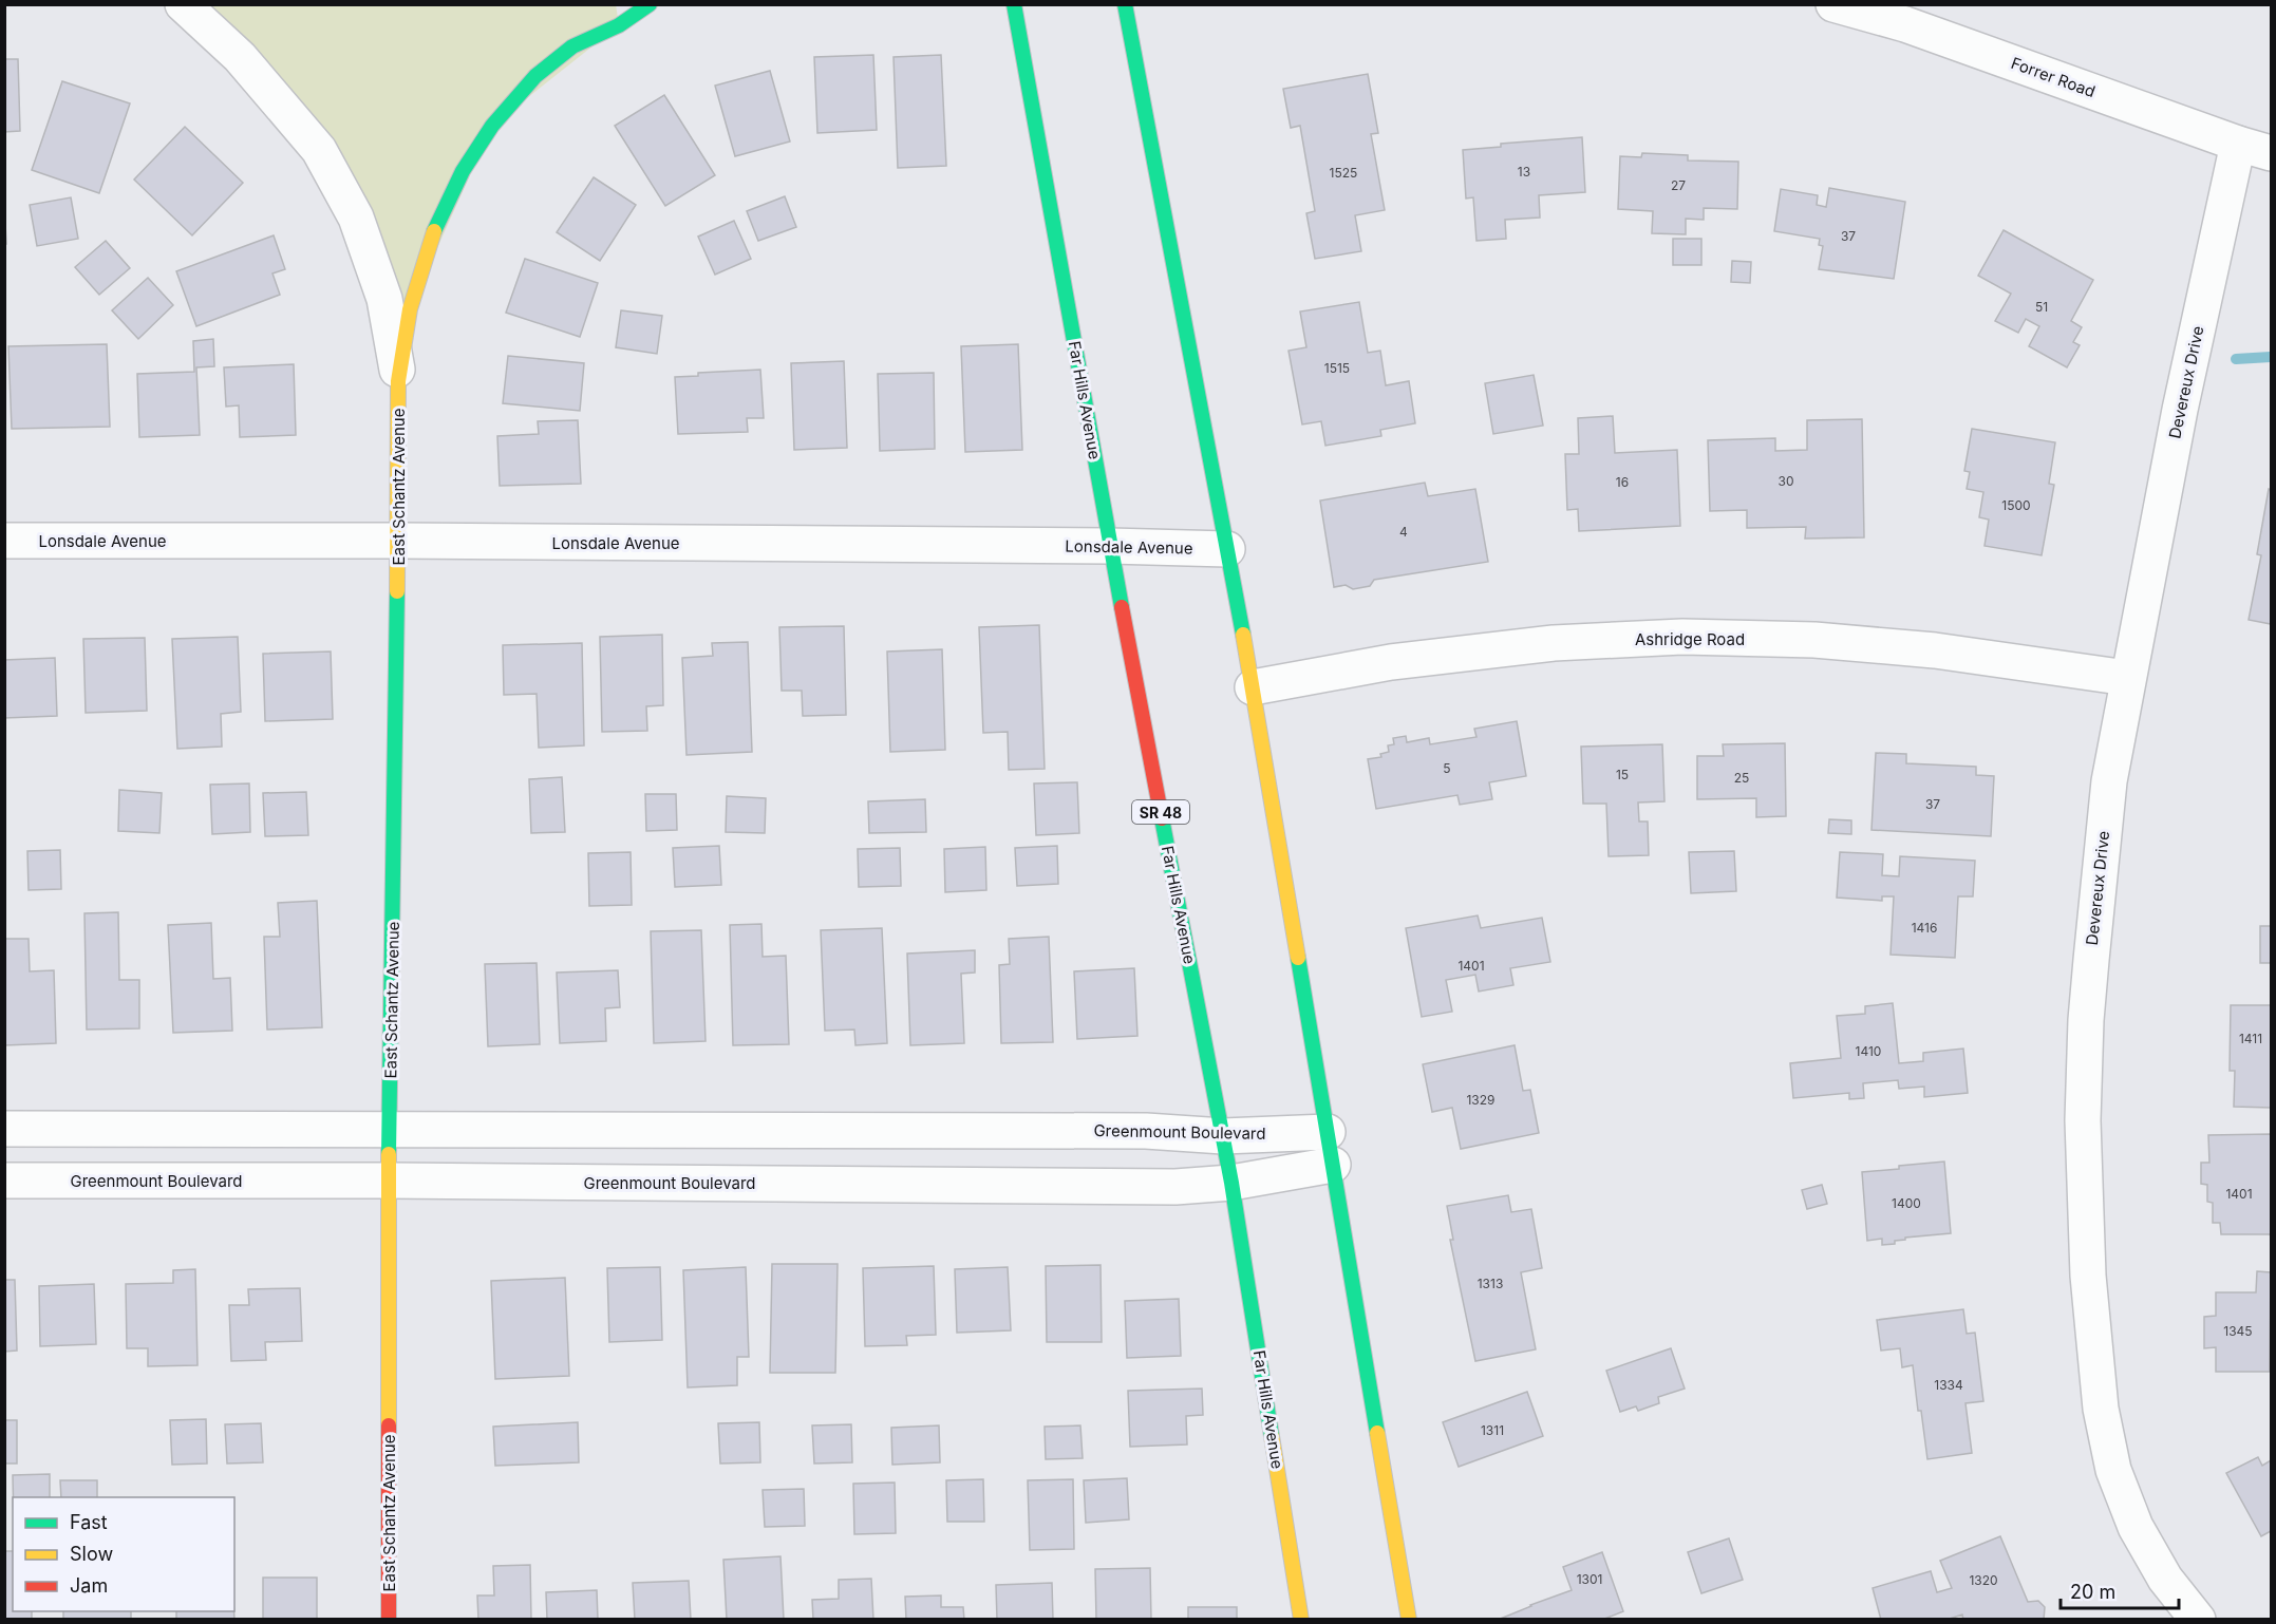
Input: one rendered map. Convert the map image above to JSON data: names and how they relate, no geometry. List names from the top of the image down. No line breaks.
{"streets":{"main road":["Far Hills Avenue","East Schantz Avenue","SR 48"],"street":["Forrer Road","Devereux Drive","Lonsdale Avenue","Ashridge Road","Greenmount Boulevard"]},"crossings":[["Forrer Road","Devereux Drive"],["Devereux Drive","Ashridge Road"],["Far Hills Avenue","Lonsdale Avenue"],["Far Hills Avenue","Greenmount Boulevard"],["East Schantz Avenue","Lonsdale Avenue"],["East Schantz Avenue","Greenmount Boulevard"]],"house_numbers":["13","1525","27","37","51","1515","30","16","1500","4","5","15","25","37","1416","1401","1411","1410","1329","1401","1400","1313","1345","1334","1311","1301","1320"],"legend":["Fast","Slow","Jam"],"scale_bar":"20 m"}
